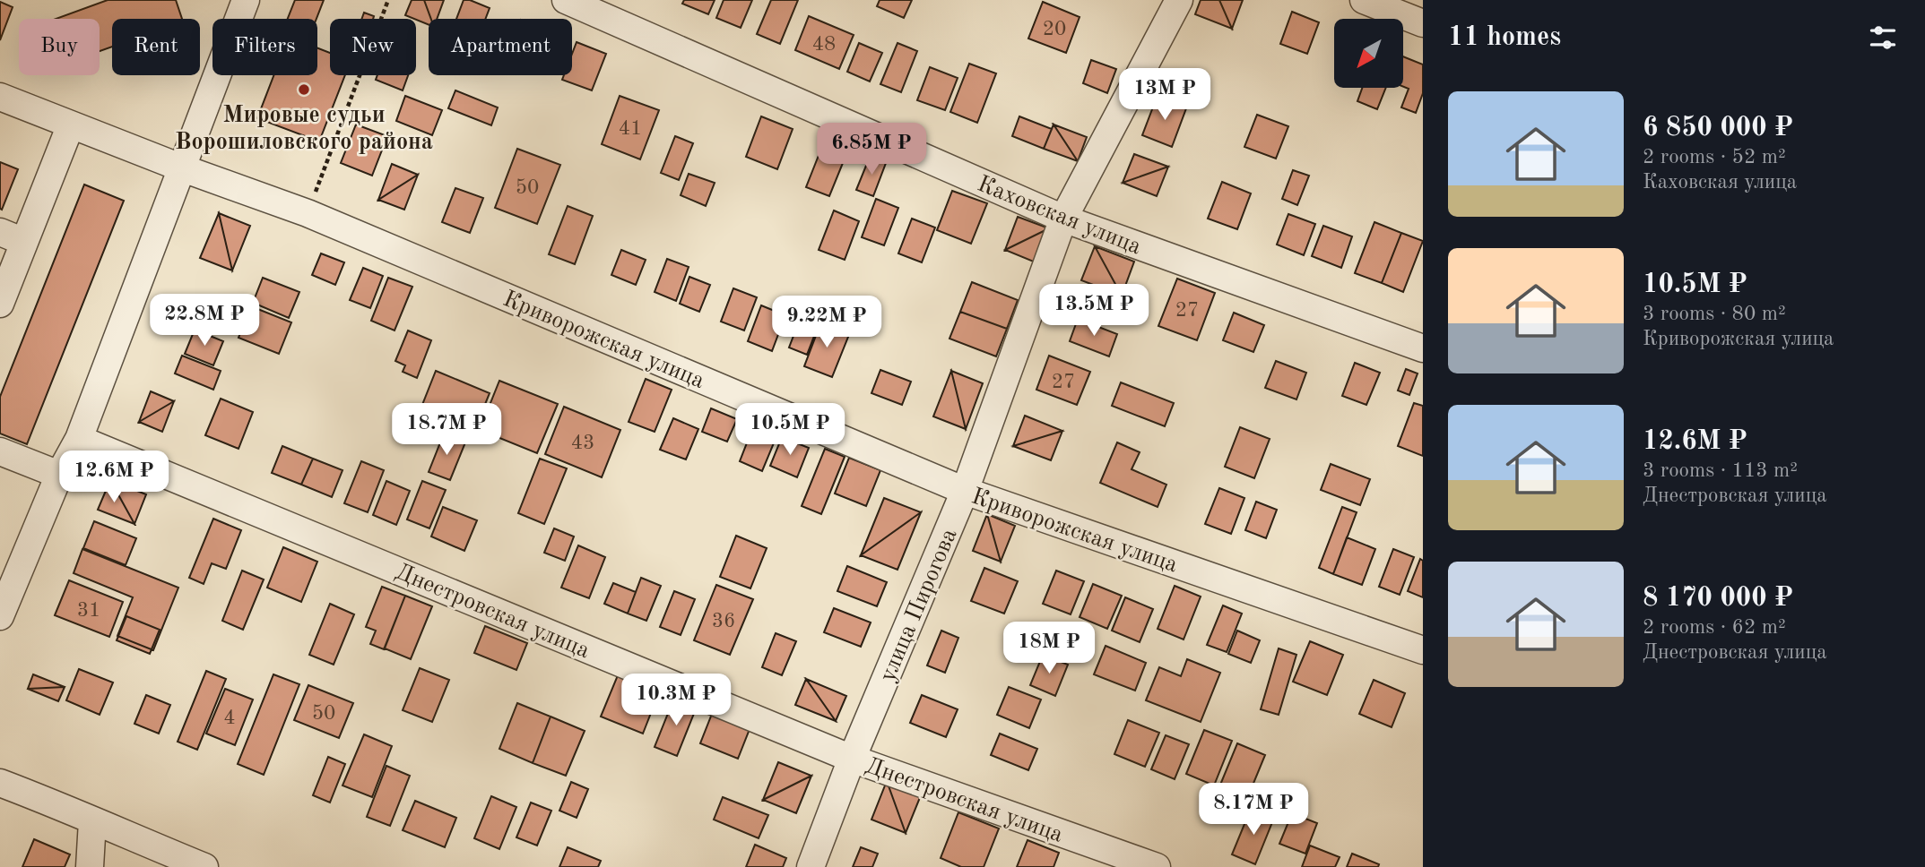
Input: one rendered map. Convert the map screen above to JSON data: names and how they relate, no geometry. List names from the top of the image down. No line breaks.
{"streets":{"street":["Каховская улица","Криворожская улица","улица Пирогова","Днестровская улица"]},"crossings":[["Каховская улица","улица Пирогова"],["Криворожская улица","улица Пирогова"],["улица Пирогова","Днестровская улица"]],"places":["Мировые судьи Ворошиловского района"],"house_numbers":["20","48","41","50","27","27","43","31","36","50","4"],"north":"bottom left","page":{"heading":"11 homes","chip":["Buy","Rent","Filters","New","Apartment"],"price":["13M ₽","6.85M ₽","13.5M ₽","22.8M ₽","9.22M ₽","18.7M ₽","10.5M ₽","12.6M ₽","18M ₽","10.3M ₽","8.17M ₽"],"list":[{"name":"6 850 000 ₽","note":"2 rooms · 52 m² · Каховская улица"},{"name":"10.5M ₽","note":"3 rooms · 80 m² · Криворожская улица"},{"name":"12.6M ₽","note":"3 rooms · 113 m² · Днестровская улица"},{"name":"8 170 000 ₽","note":"2 rooms · 62 m² · Днестровская улица"}]}}
